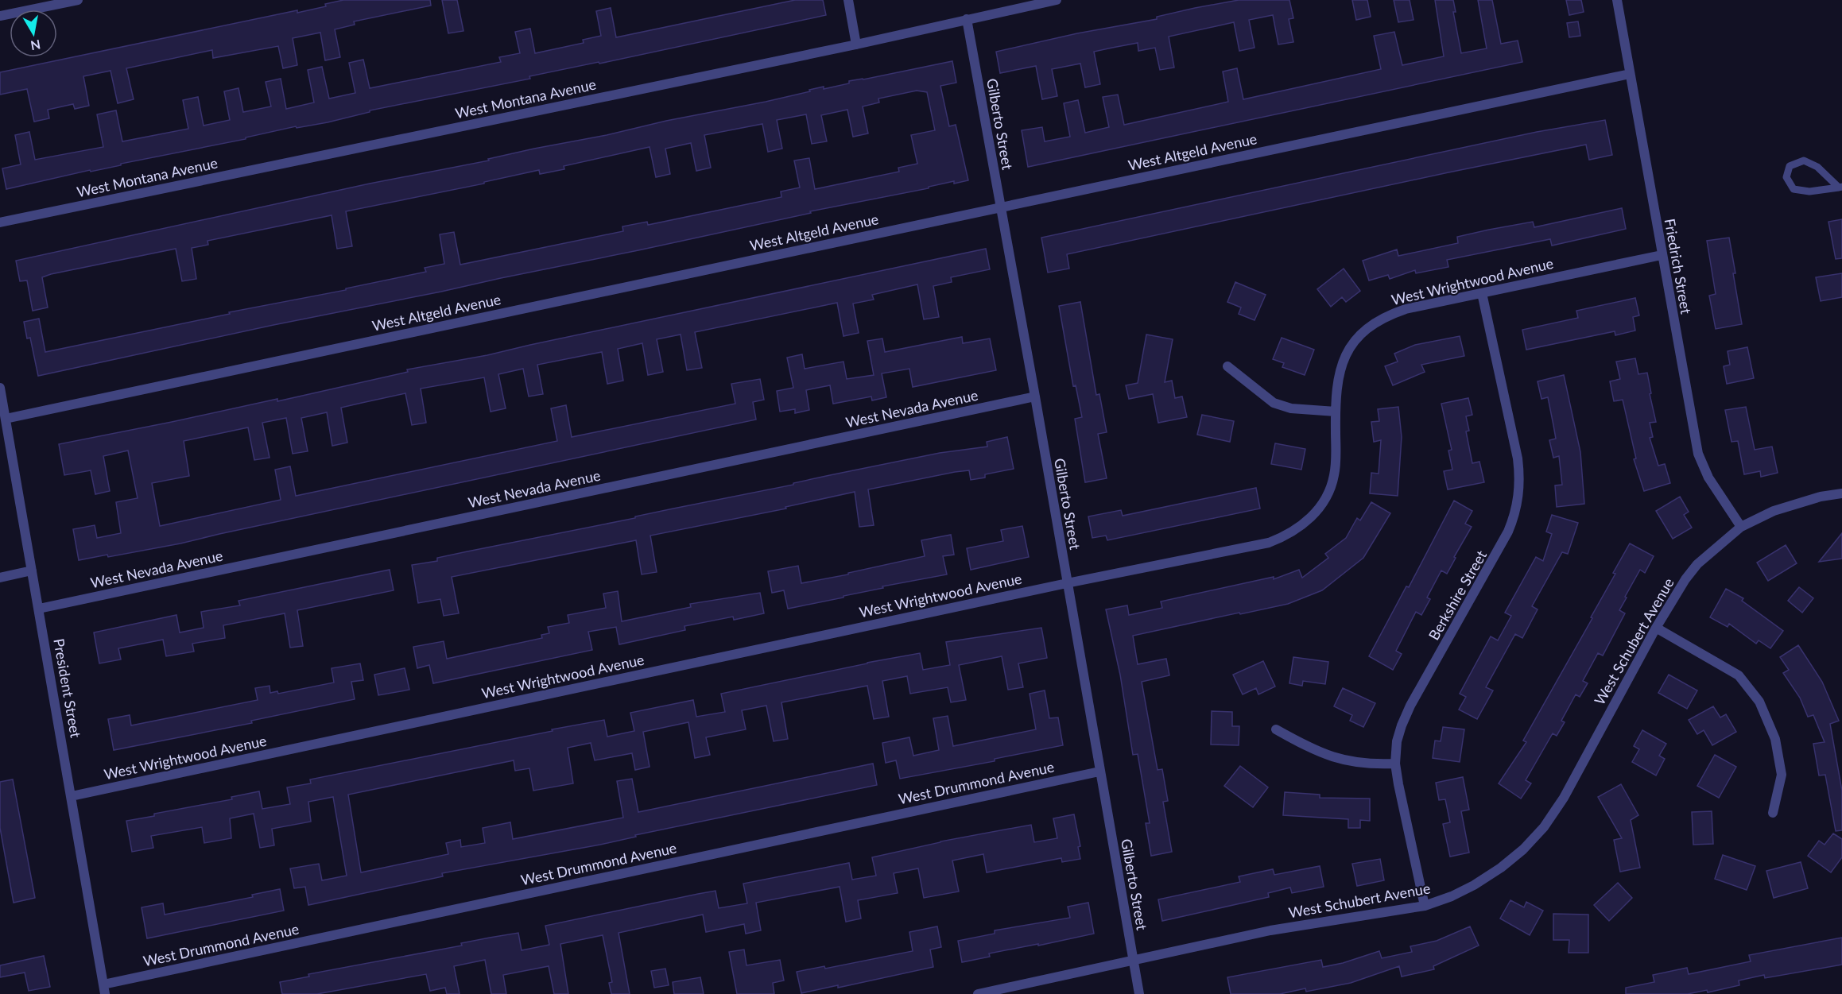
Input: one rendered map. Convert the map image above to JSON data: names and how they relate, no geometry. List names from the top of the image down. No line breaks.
{"streets":{"street":["West Montana Avenue","Gilberto Street","West Altgeld Avenue","Friedrich Street","West Wrightwood Avenue","West Nevada Avenue","Berkshire Street","West Schubert Avenue","President Street","West Drummond Avenue"]},"crossings":[["West Montana Avenue","Gilberto Street"],["Gilberto Street","West Altgeld Avenue"],["Gilberto Street","West Wrightwood Avenue"],["Gilberto Street","West Nevada Avenue"],["Gilberto Street","West Schubert Avenue"],["Gilberto Street","West Drummond Avenue"],["West Altgeld Avenue","Friedrich Street"],["West Altgeld Avenue","President Street"],["Friedrich Street","West Wrightwood Avenue"],["Friedrich Street","West Schubert Avenue"],["West Wrightwood Avenue","Berkshire Street"],["West Wrightwood Avenue","President Street"],["West Nevada Avenue","President Street"],["Berkshire Street","West Schubert Avenue"],["President Street","West Drummond Avenue"]],"north":"bottom"}
